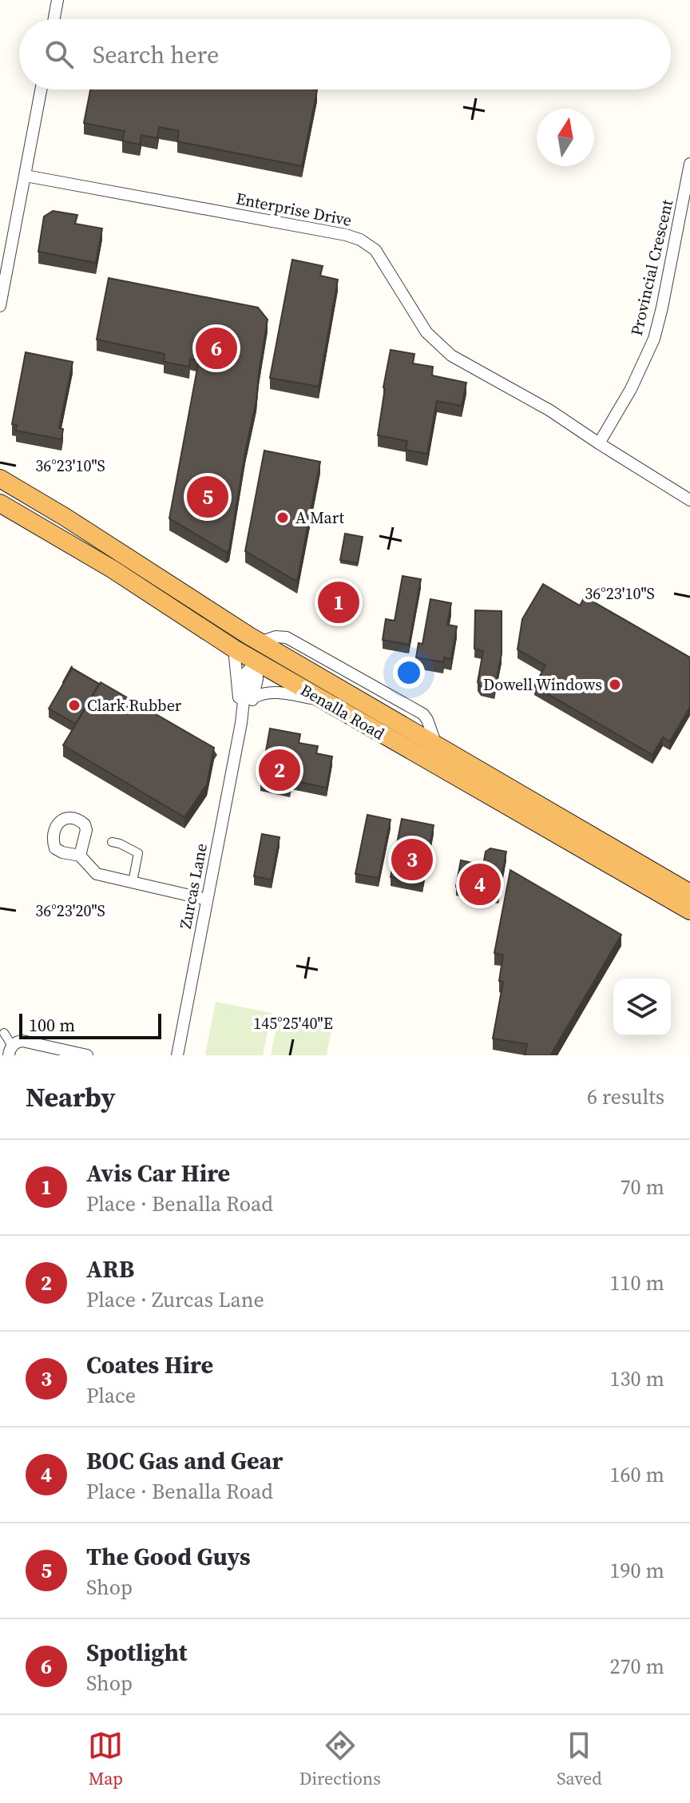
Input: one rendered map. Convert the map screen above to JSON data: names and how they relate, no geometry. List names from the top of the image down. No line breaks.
{"streets":{"highway":["Benalla Road"],"street":["Enterprise Drive","Provincial Crescent","Zurcas Lane"]},"crossings":[["Enterprise Drive","Provincial Crescent"],["Benalla Road","Zurcas Lane"]],"places":["A Mart","Dowell Windows","Clark Rubber"],"scale_bar":"100 m","north":"top","page":{"search":"Search here","pins":["6","5","1","2","3","4"],"scale":"100 m","heading":["Nearby","6 results"],"list":[{"mark":"1","name":"Avis Car Hire","note":"Place · Benalla Road","value":"70 m"},{"mark":"2","name":"ARB","note":"Place · Zurcas Lane","value":"110 m"},{"mark":"3","name":"Coates Hire","note":"Place","value":"130 m"},{"mark":"4","name":"BOC Gas and Gear","note":"Place · Benalla Road","value":"160 m"},{"mark":"5","name":"The Good Guys","note":"Shop","value":"190 m"},{"mark":"6","name":"Spotlight","note":"Shop","value":"270 m"}],"nav":["Map","Directions","Saved"]},"coordinates":["36°23'10\"S","36°23'20\"S","145°25'40\"E"]}
